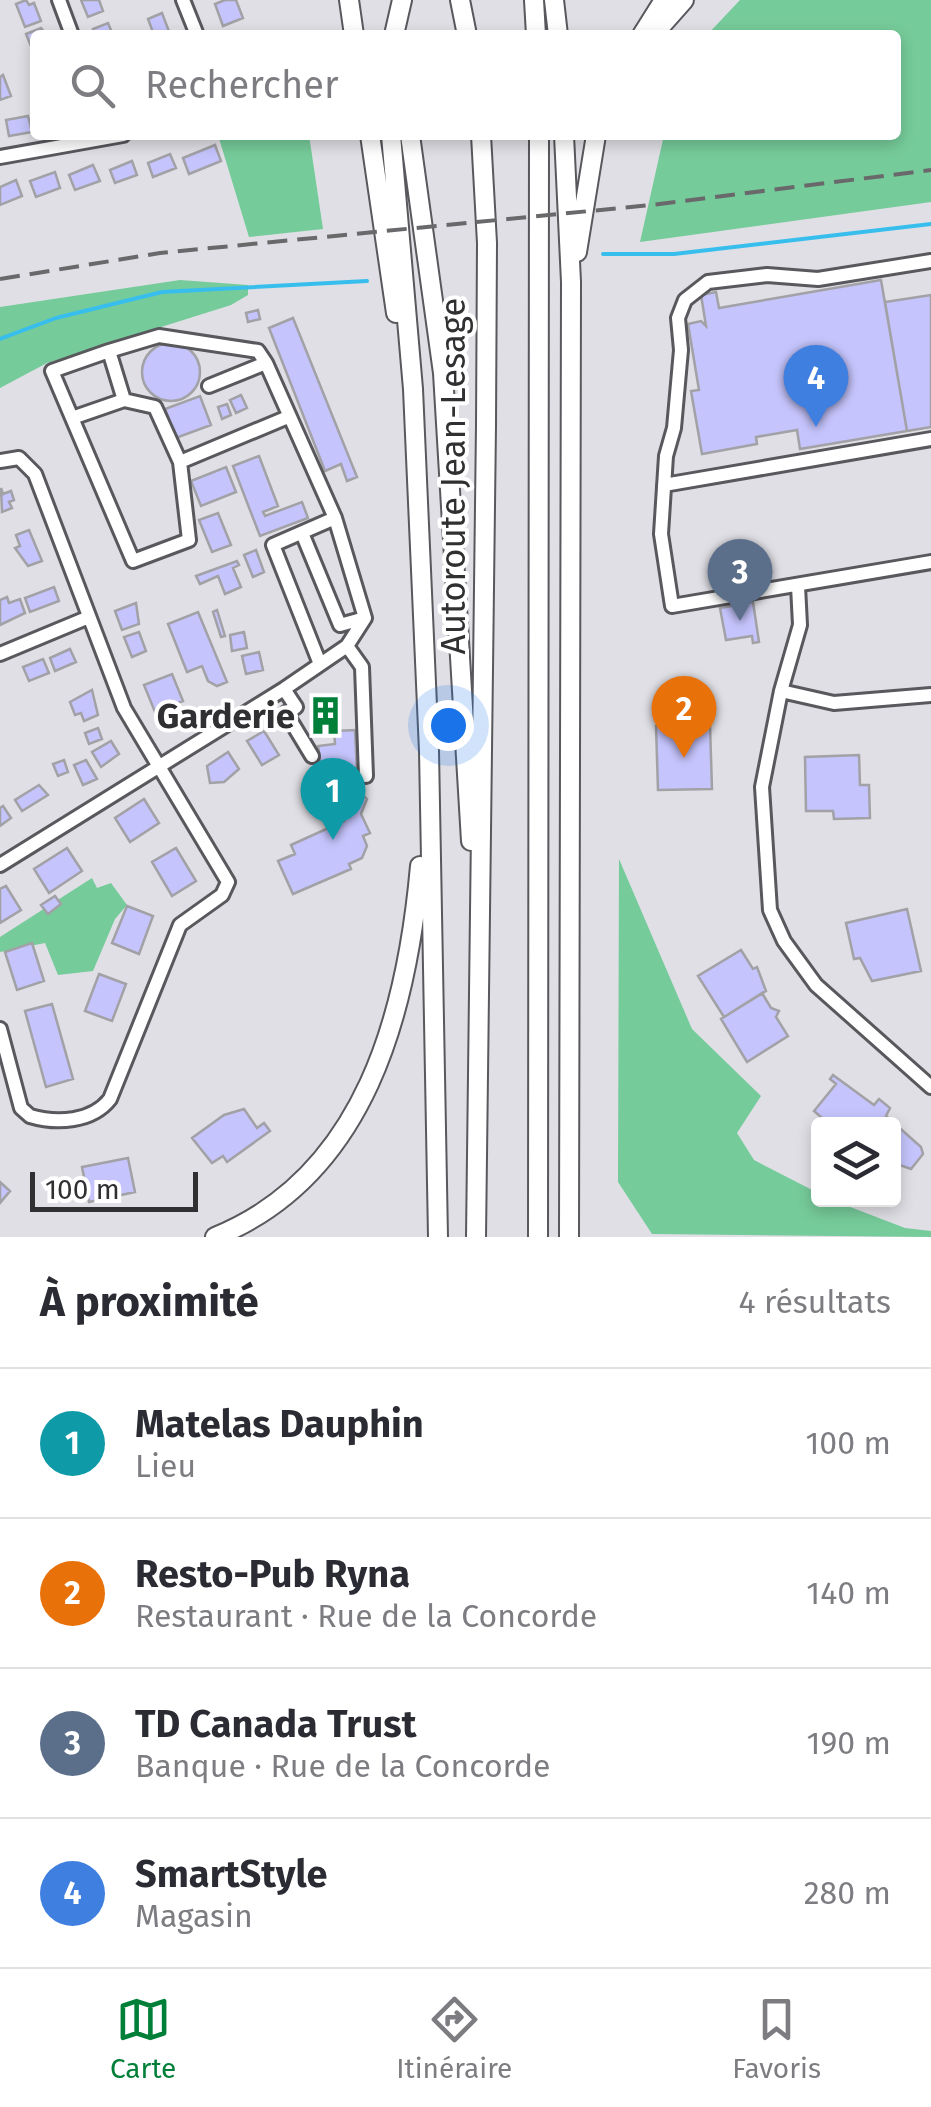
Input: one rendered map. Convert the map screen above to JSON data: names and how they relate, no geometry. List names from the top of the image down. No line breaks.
{"streets":{"highway":["Autoroute Jean-Lesage"]},"places":{"building":["Garderie"]},"scale_bar":"100 m","page":{"search":"Rechercher","pins":["4","3","2","1"],"scale":"100 m","heading":["À proximité","4 résultats"],"list":[{"mark":"1","name":"Matelas Dauphin","note":"Lieu","value":"100 m"},{"mark":"2","name":"Resto-Pub Ryna","note":"Restaurant · Rue de la Concorde","value":"140 m"},{"mark":"3","name":"TD Canada Trust","note":"Banque · Rue de la Concorde","value":"190 m"},{"mark":"4","name":"SmartStyle","note":"Magasin","value":"280 m"}],"nav":["Carte","Itinéraire","Favoris"]}}
